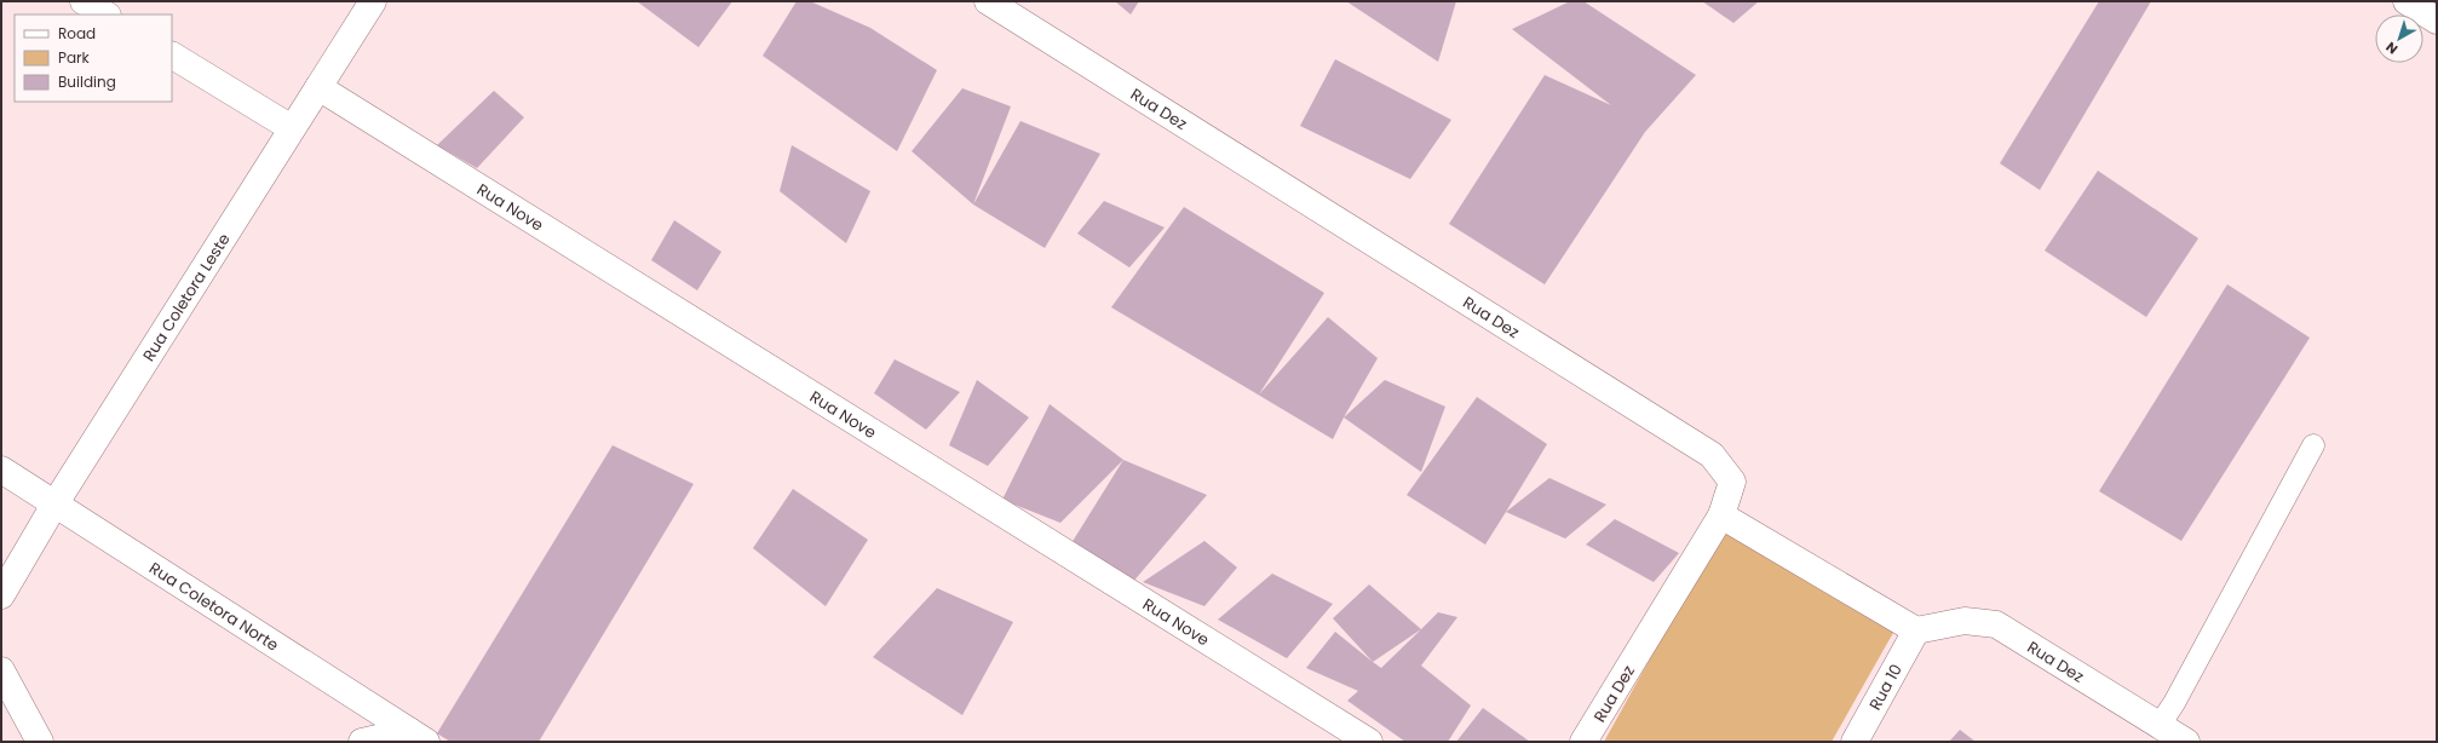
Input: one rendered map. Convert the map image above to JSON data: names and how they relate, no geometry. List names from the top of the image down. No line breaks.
{"streets":{"street":["Rua Dez","Rua Nove","Rua Coletora Leste","Rua Coletora Norte","Rua 10"]},"crossings":[["Rua Dez","Rua 10"],["Rua Nove","Rua Coletora Leste"],["Rua Coletora Leste","Rua Coletora Norte"]],"legend":["Road","Park","Building"],"north":"bottom left"}
